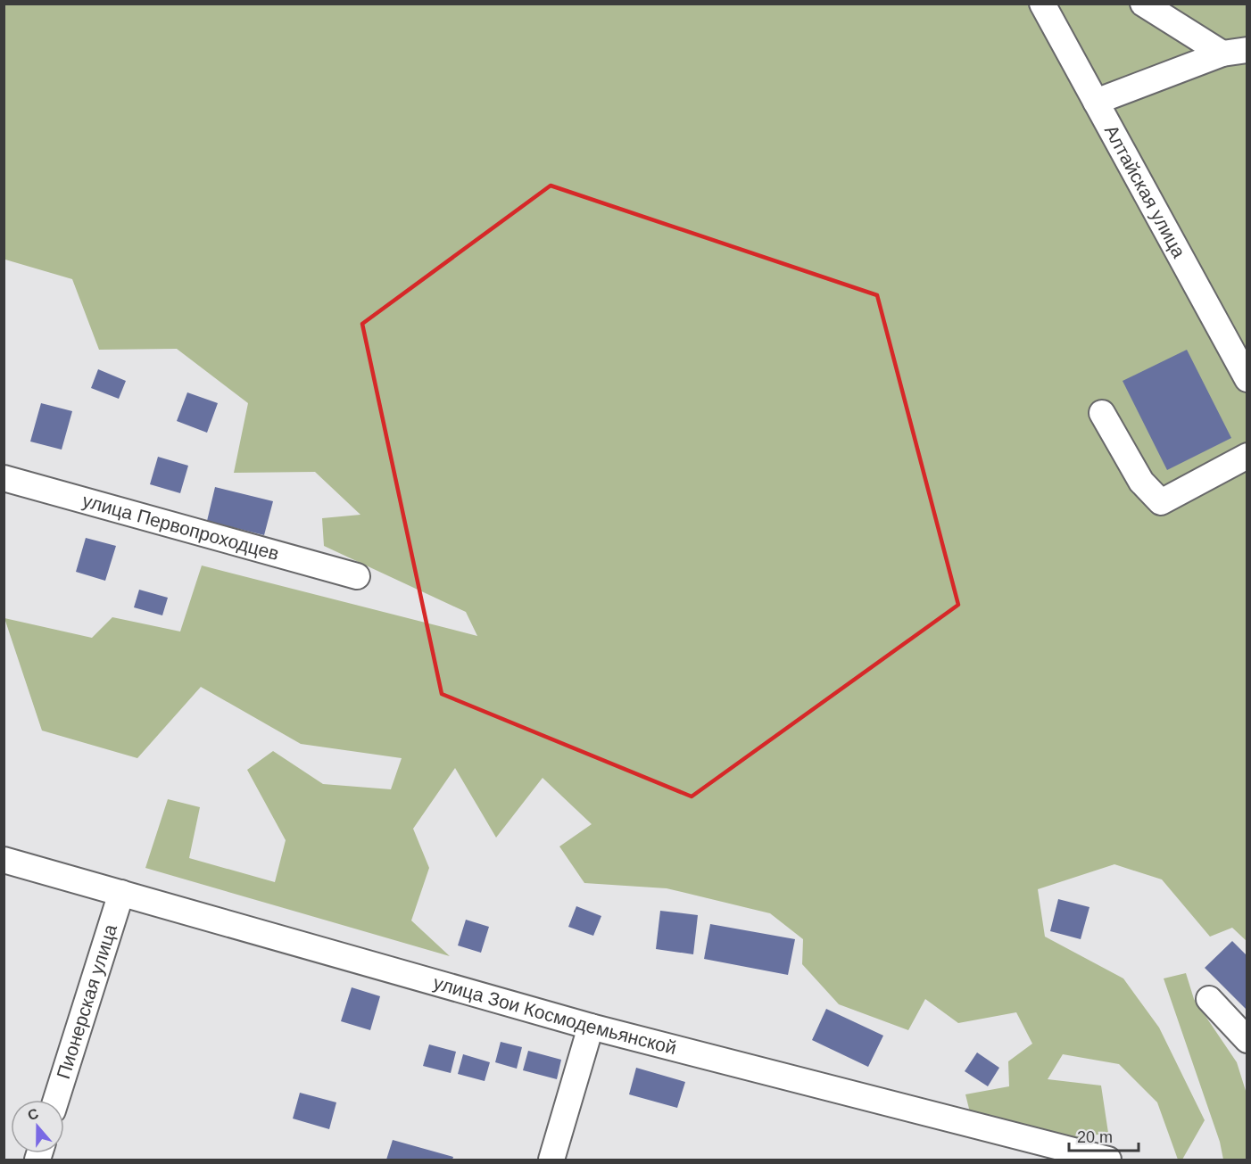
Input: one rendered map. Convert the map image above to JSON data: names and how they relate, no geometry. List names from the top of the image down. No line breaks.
{"streets":{"street":["Алтайская улица","улица Первопроходцев","Пионерская улица","улица Зои Космодемьянской"]},"crossings":[["Пионерская улица","улица Зои Космодемьянской"]],"scale_bar":"20 m","north":"top"}
